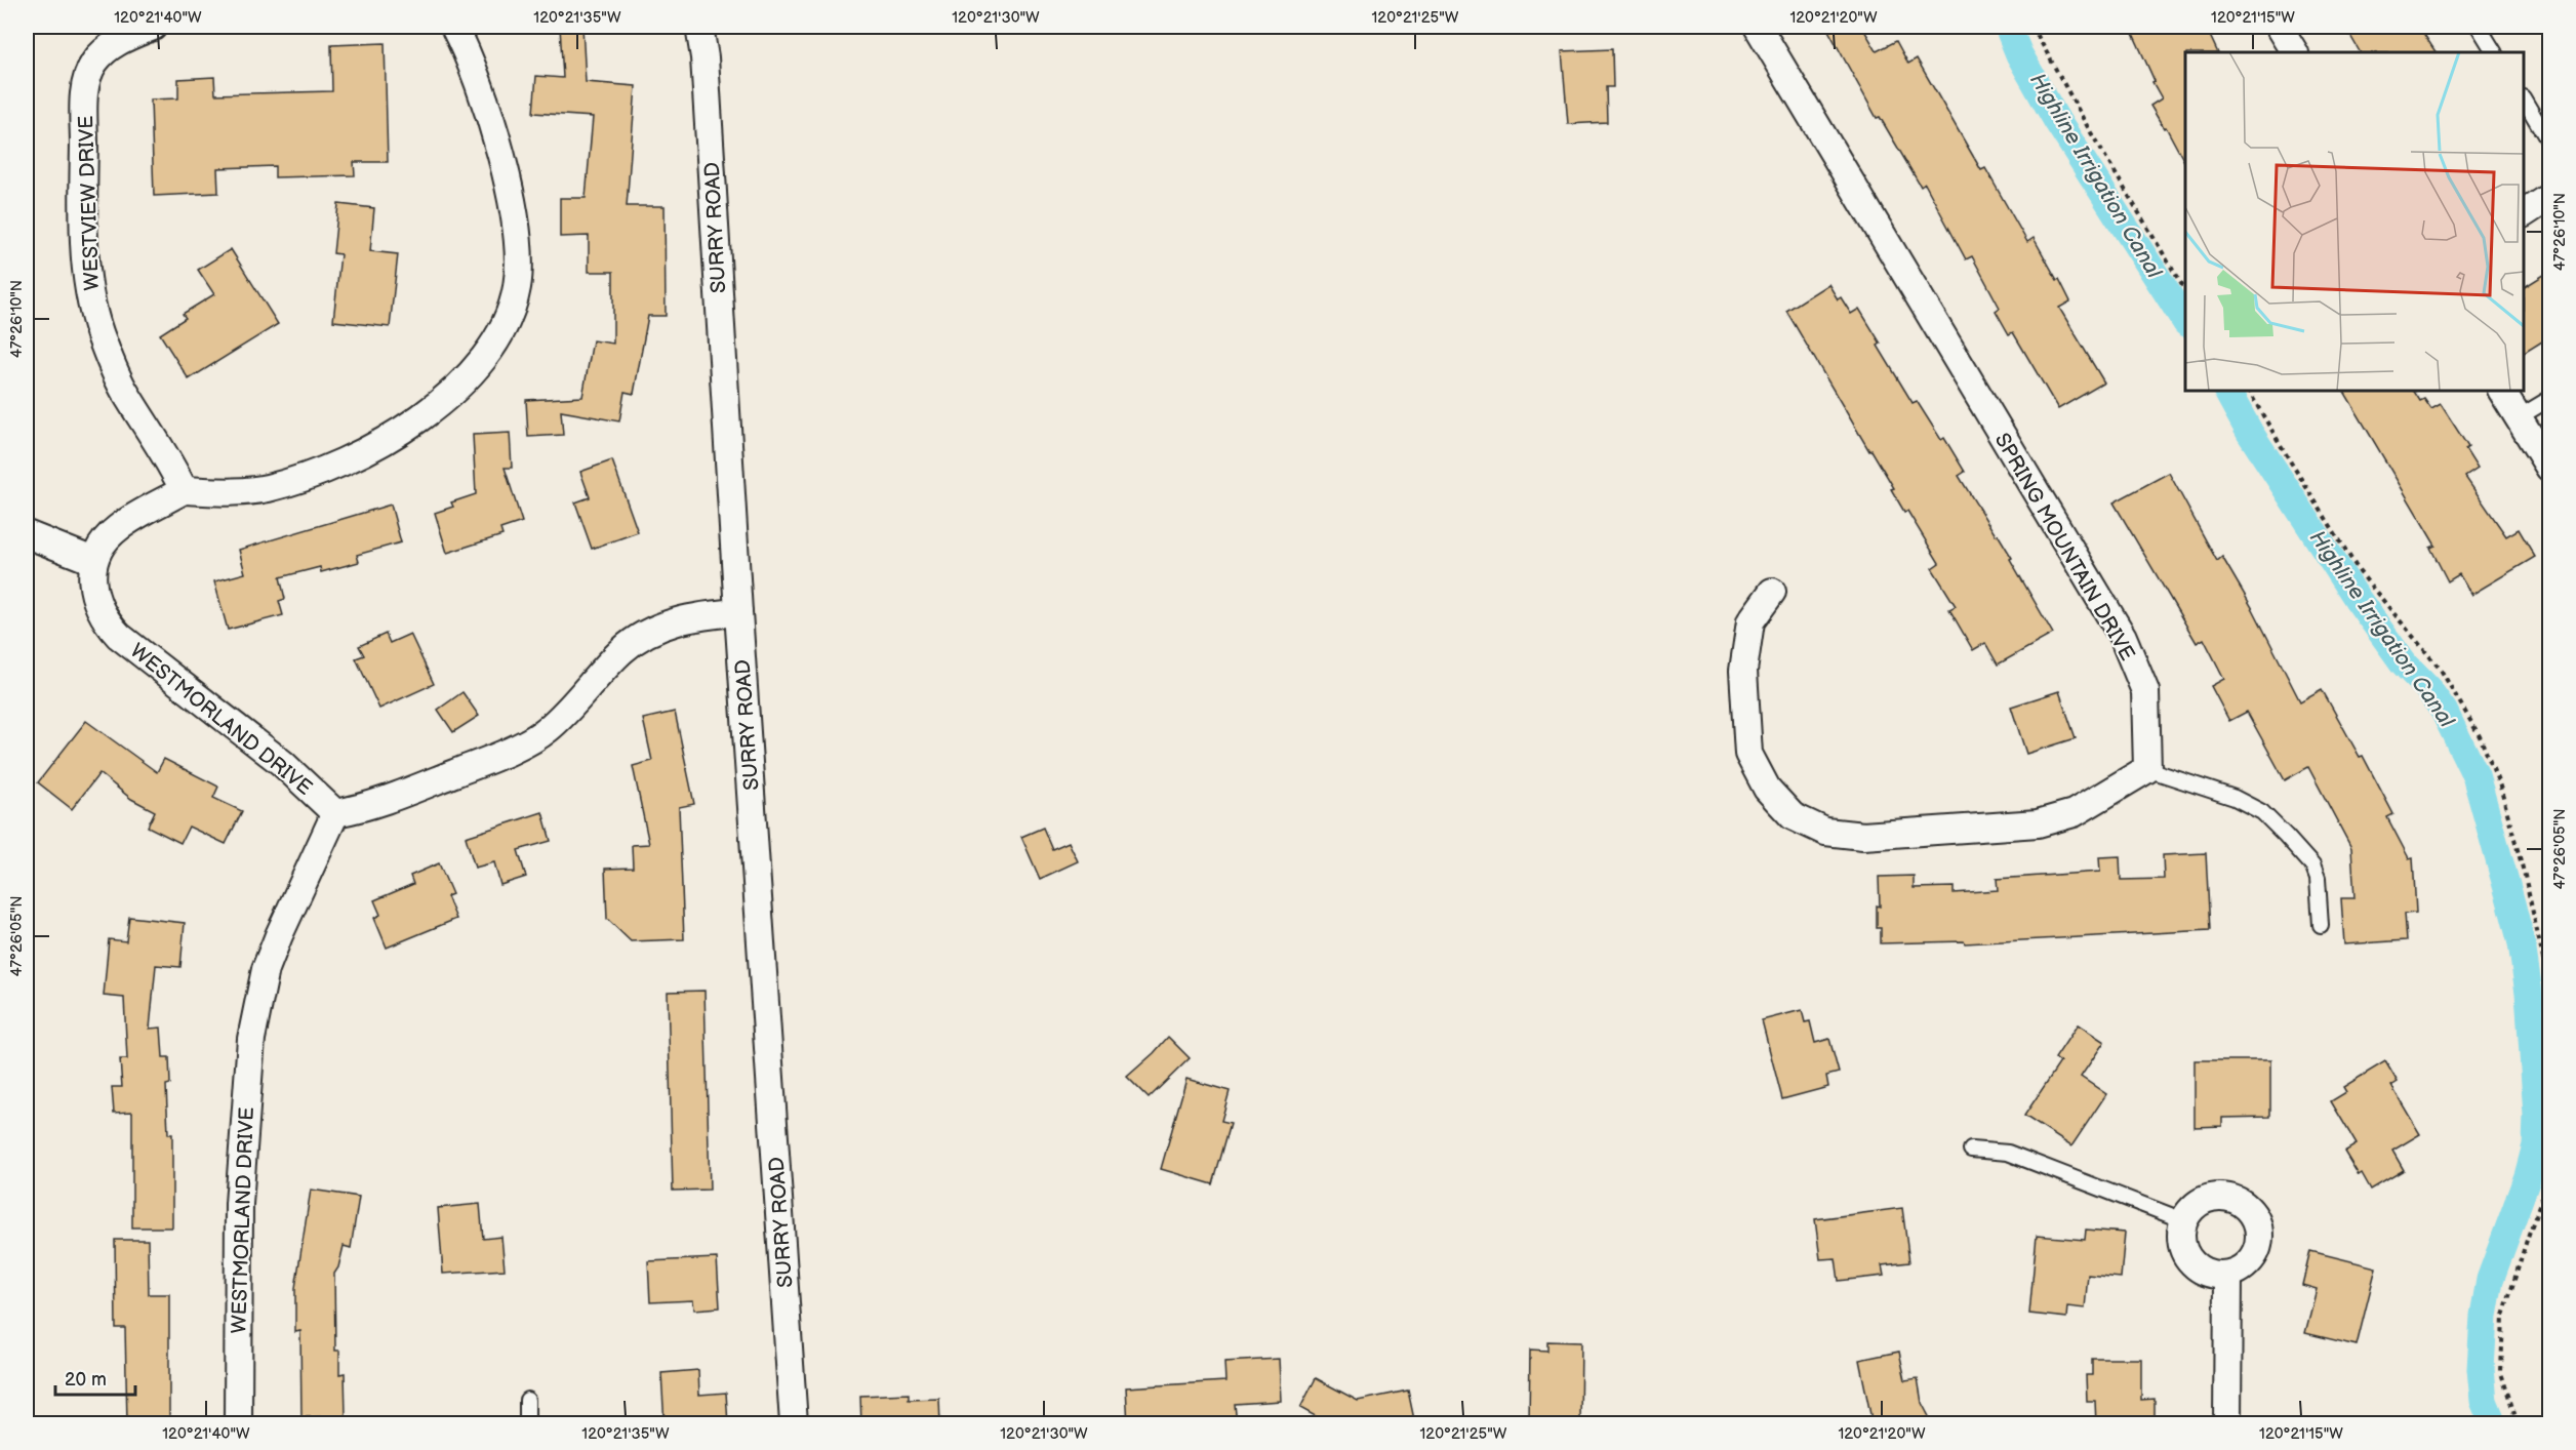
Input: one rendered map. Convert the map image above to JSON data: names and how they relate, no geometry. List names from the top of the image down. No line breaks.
{"streets":{"street":["WESTVIEW DRIVE","SURRY ROAD","SPRING MOUNTAIN DRIVE","WESTMORLAND DRIVE"]},"water":["Highline Irrigation Canal"],"scale_bar":"20 m","coordinates":["120°21'40\"W","120°21'35\"W","120°21'30\"W","120°21'25\"W","120°21'20\"W","120°21'15\"W","47°26'10\"N","47°26'05\"N"]}
